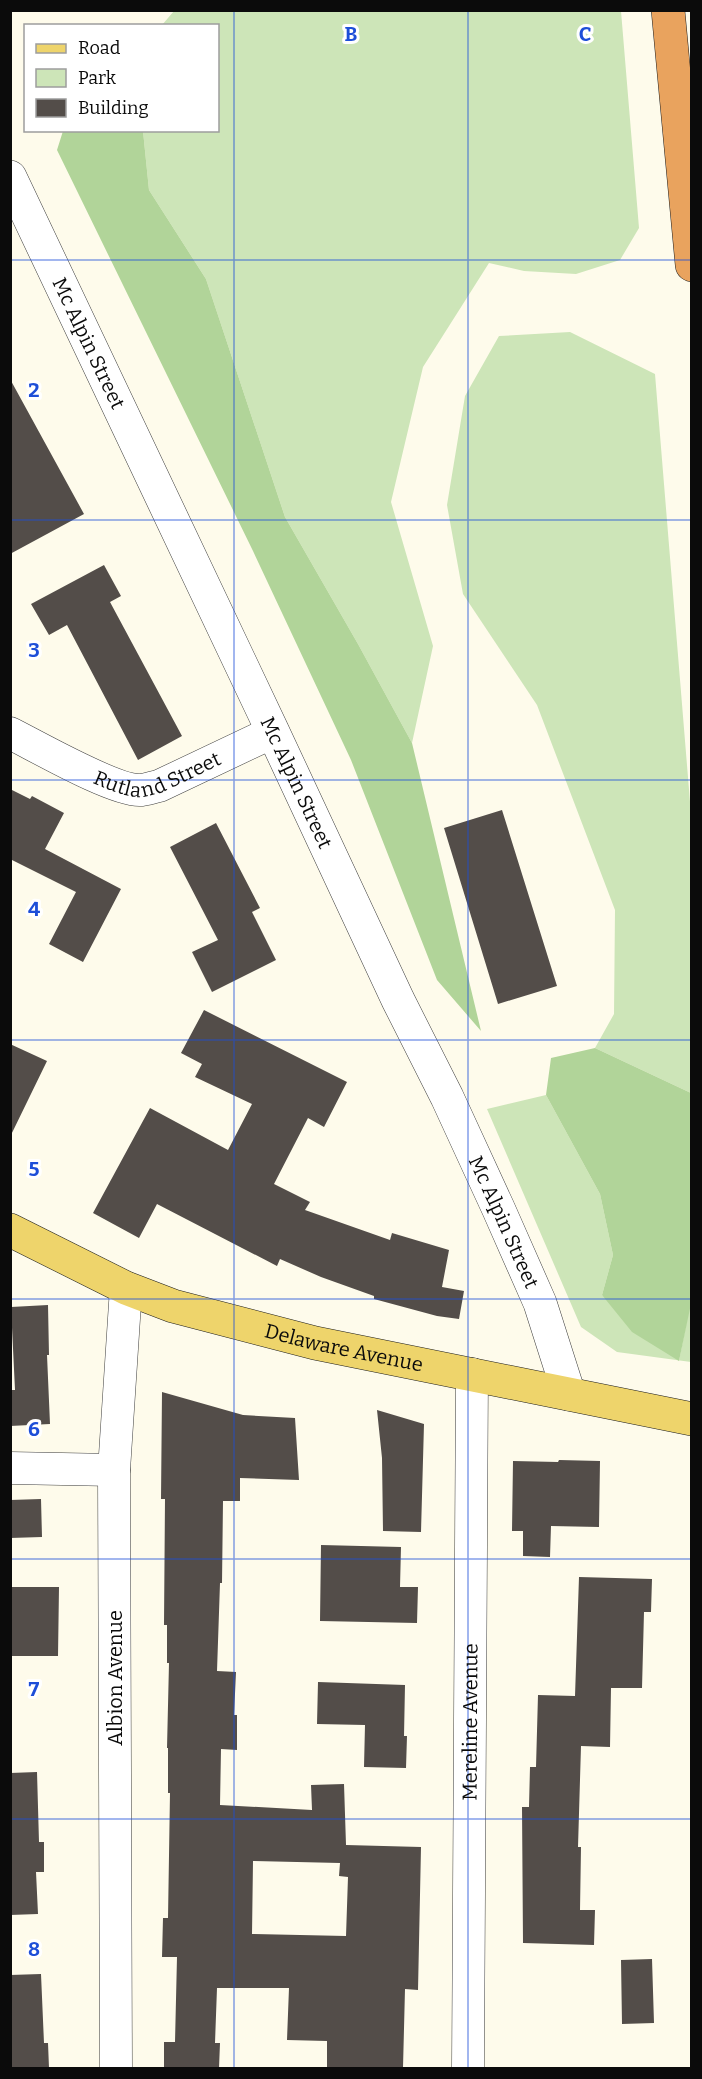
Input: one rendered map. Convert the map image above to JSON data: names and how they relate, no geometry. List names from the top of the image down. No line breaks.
{"streets":{"main road":["Delaware Avenue"],"street":["Mc Alpin Street","Rutland Street","Albion Avenue","Mereline Avenue"]},"crossings":[["Mc Alpin Street","Rutland Street"],["Mc Alpin Street","Delaware Avenue"],["Delaware Avenue","Albion Avenue"],["Delaware Avenue","Mereline Avenue"]],"legend":["Road","Park","Building"],"grid":{"columns":["B","C"],"rows":["2","3","4","5","6","7","8"]}}
